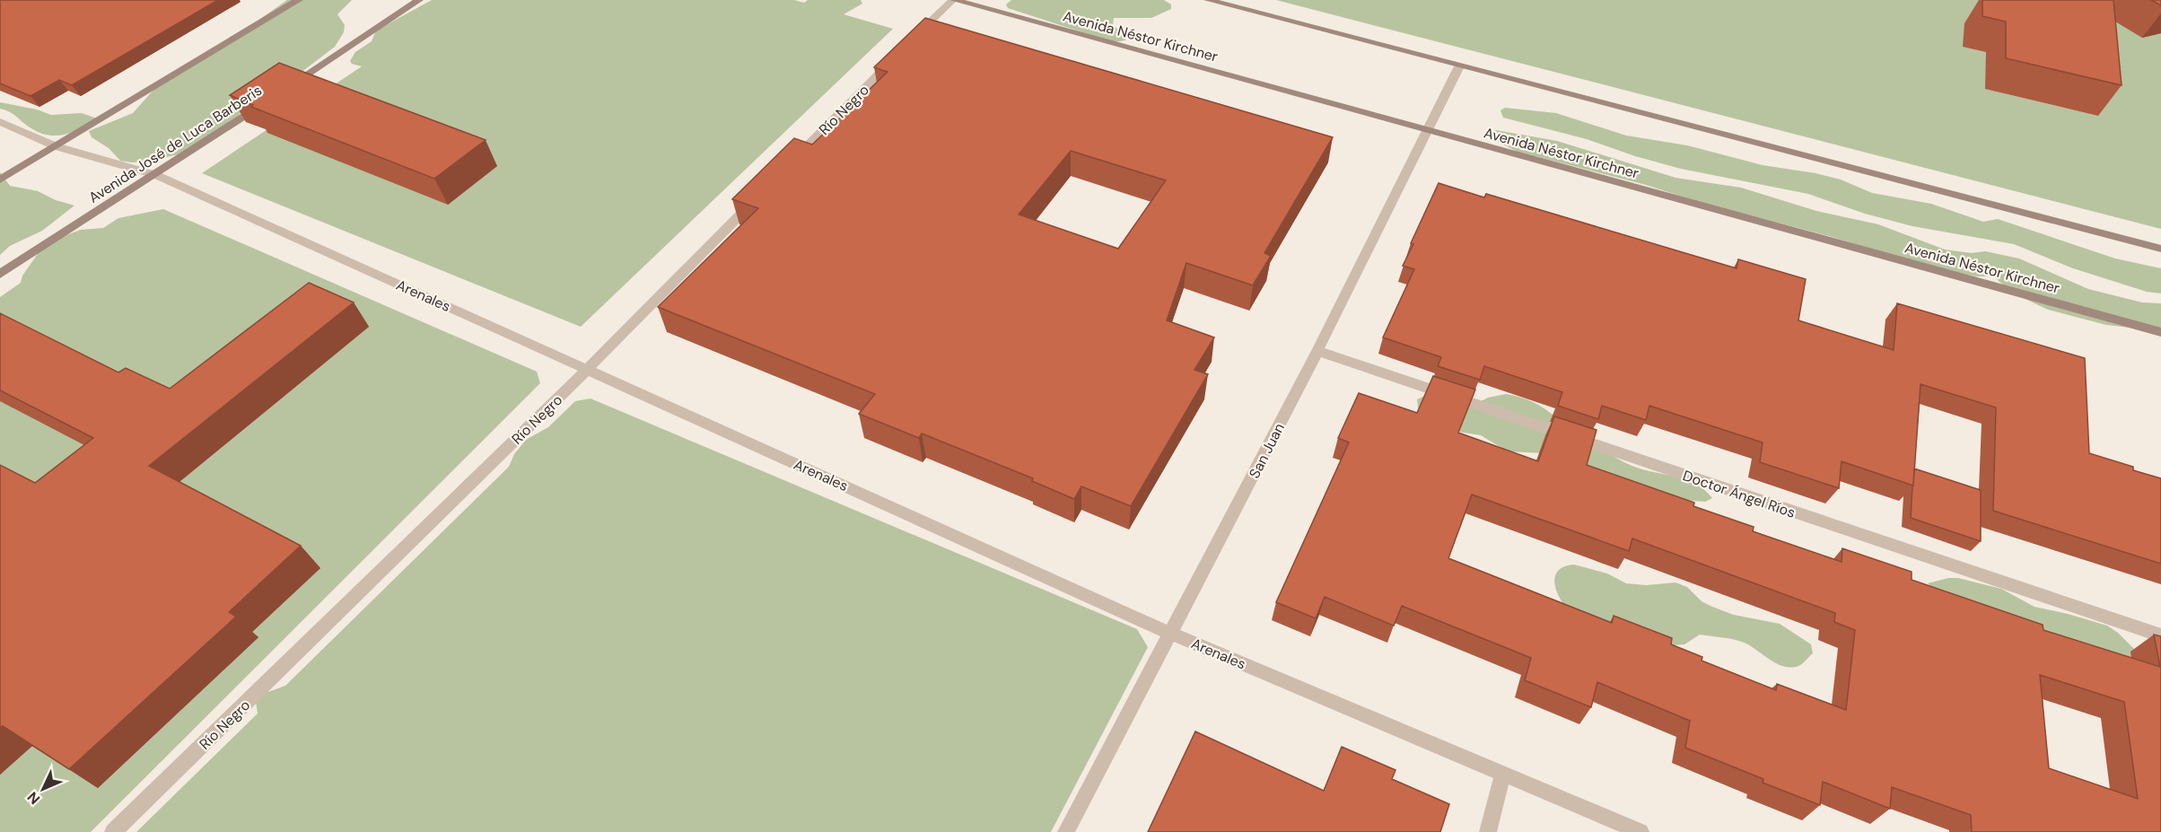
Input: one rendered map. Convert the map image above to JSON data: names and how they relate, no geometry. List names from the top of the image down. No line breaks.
{"streets":{"main road":["Avenida Néstor Kirchner","Avenida José de Luca Barberis"],"street":["Río Negro","Arenales","San Juan","Doctor Ángel Ríos"]},"crossings":[["Avenida Néstor Kirchner","San Juan"],["Río Negro","Arenales"],["Avenida José de Luca Barberis","Arenales"],["Arenales","San Juan"],["San Juan","Doctor Ángel Ríos"]],"north":"bottom left"}
